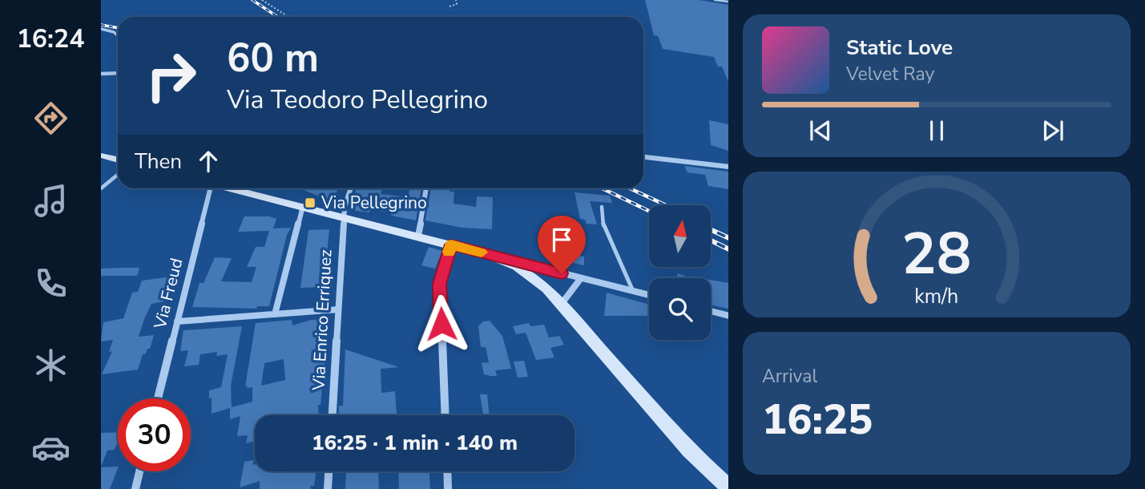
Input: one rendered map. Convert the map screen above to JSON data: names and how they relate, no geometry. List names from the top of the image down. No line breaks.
{"streets":{"street":["Via Freud","Via Enrico Erriquez"]},"places":{"transit":["Via Pellegrino"]},"north":"top","page":{"tabs":"16:24","turn":["60 m","Via Teodoro Pellegrino"],"song":["Static Love","Velvet Ray"],"then":"Then","tile":["Arrival","16:25"],"limit":"30","trip":"16:25 · 1 min · 140 m","gauge":["28","km/h"]}}
